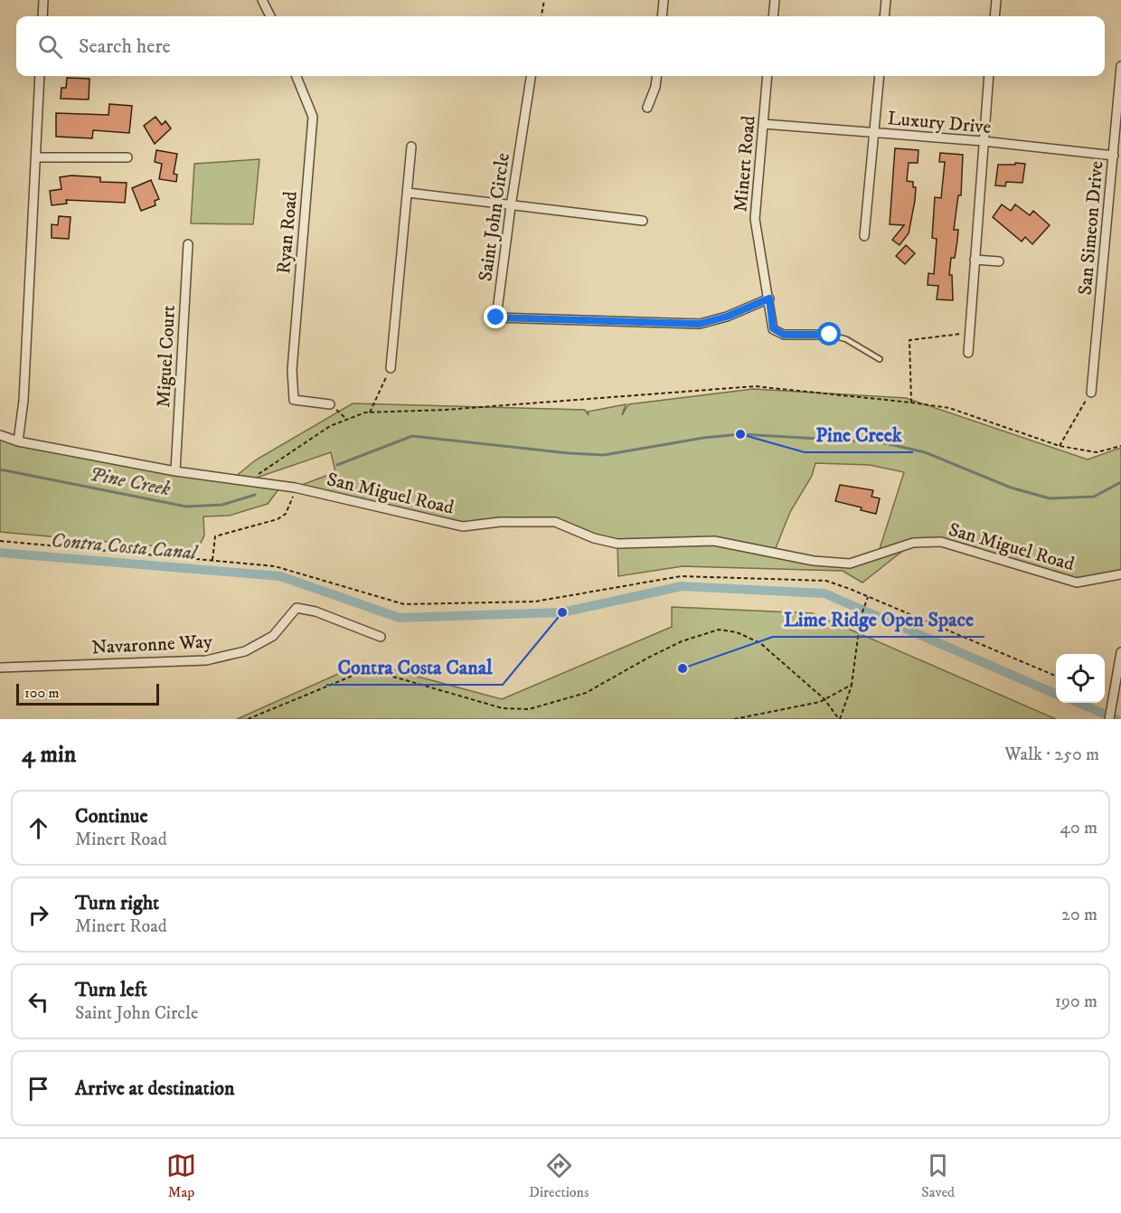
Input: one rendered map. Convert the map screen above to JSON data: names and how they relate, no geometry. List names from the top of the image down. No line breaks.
{"streets":{"street":["Luxury Drive","Minert Road","Saint John Circle","San Simeon Drive","Ryan Road","Miguel Court","San Miguel Road","Navaronne Way"]},"crossings":[["Luxury Drive","Minert Road"],["Luxury Drive","San Simeon Drive"],["Minert Road","Saint John Circle"],["Miguel Court","San Miguel Road"]],"water":["Pine Creek","Contra Costa Canal"],"places":["Pine Creek","Contra Costa Canal","Lime Ridge Open Space"],"scale_bar":"100 m","page":{"search":"Search here","scale":"100 m","heading":["4 min","Walk · 250 m"],"list":[["Continue","Minert Road","40 m"],["Turn right","Minert Road","20 m"],["Turn left","Saint John Circle","190 m"],"Arrive at destination"],"nav":["Map","Directions","Saved"]}}
